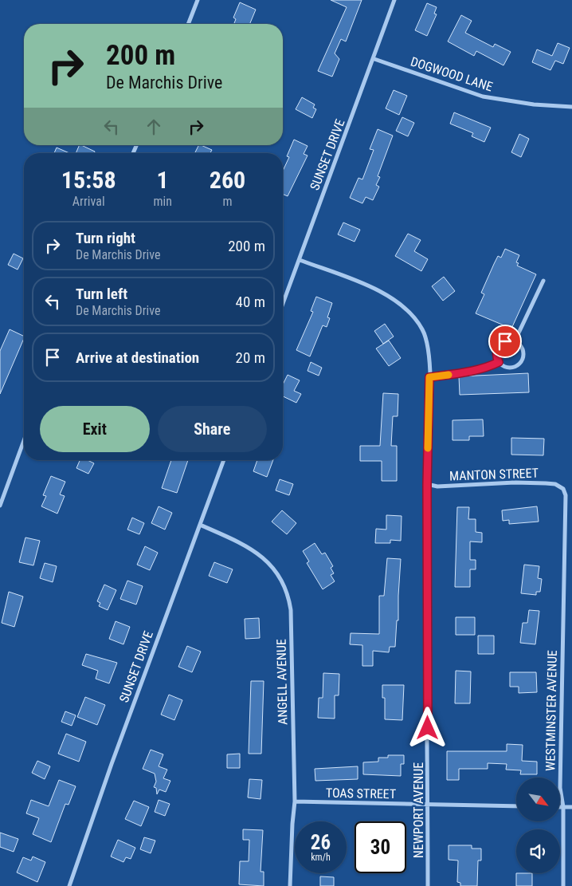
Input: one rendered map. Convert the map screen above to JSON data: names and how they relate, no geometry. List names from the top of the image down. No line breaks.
{"streets":{"street":["DOGWOOD LANE","SUNSET DRIVE","MANTON STREET","ANGELL AVENUE","WESTMINSTER AVENUE","TOAS STREET","NEWPORT AVENUE"]},"crossings":[["DOGWOOD LANE","SUNSET DRIVE"],["SUNSET DRIVE","ANGELL AVENUE"],["SUNSET DRIVE","NEWPORT AVENUE"],["MANTON STREET","WESTMINSTER AVENUE"],["MANTON STREET","NEWPORT AVENUE"],["ANGELL AVENUE","TOAS STREET"],["TOAS STREET","NEWPORT AVENUE"]],"north":"bottom right","page":{"turn":["200 m","De Marchis Drive"],"eta":["15:58","Arrival","1","min","260","m"],"list":[{"name":"Turn right","note":"De Marchis Drive","value":"200 m"},{"name":"Turn left","note":"De Marchis Drive","value":"40 m"},{"name":"Arrive at destination","value":"20 m"}],"buttons":["Exit","Share"],"speed":"26 km/h","limit":"30"}}
